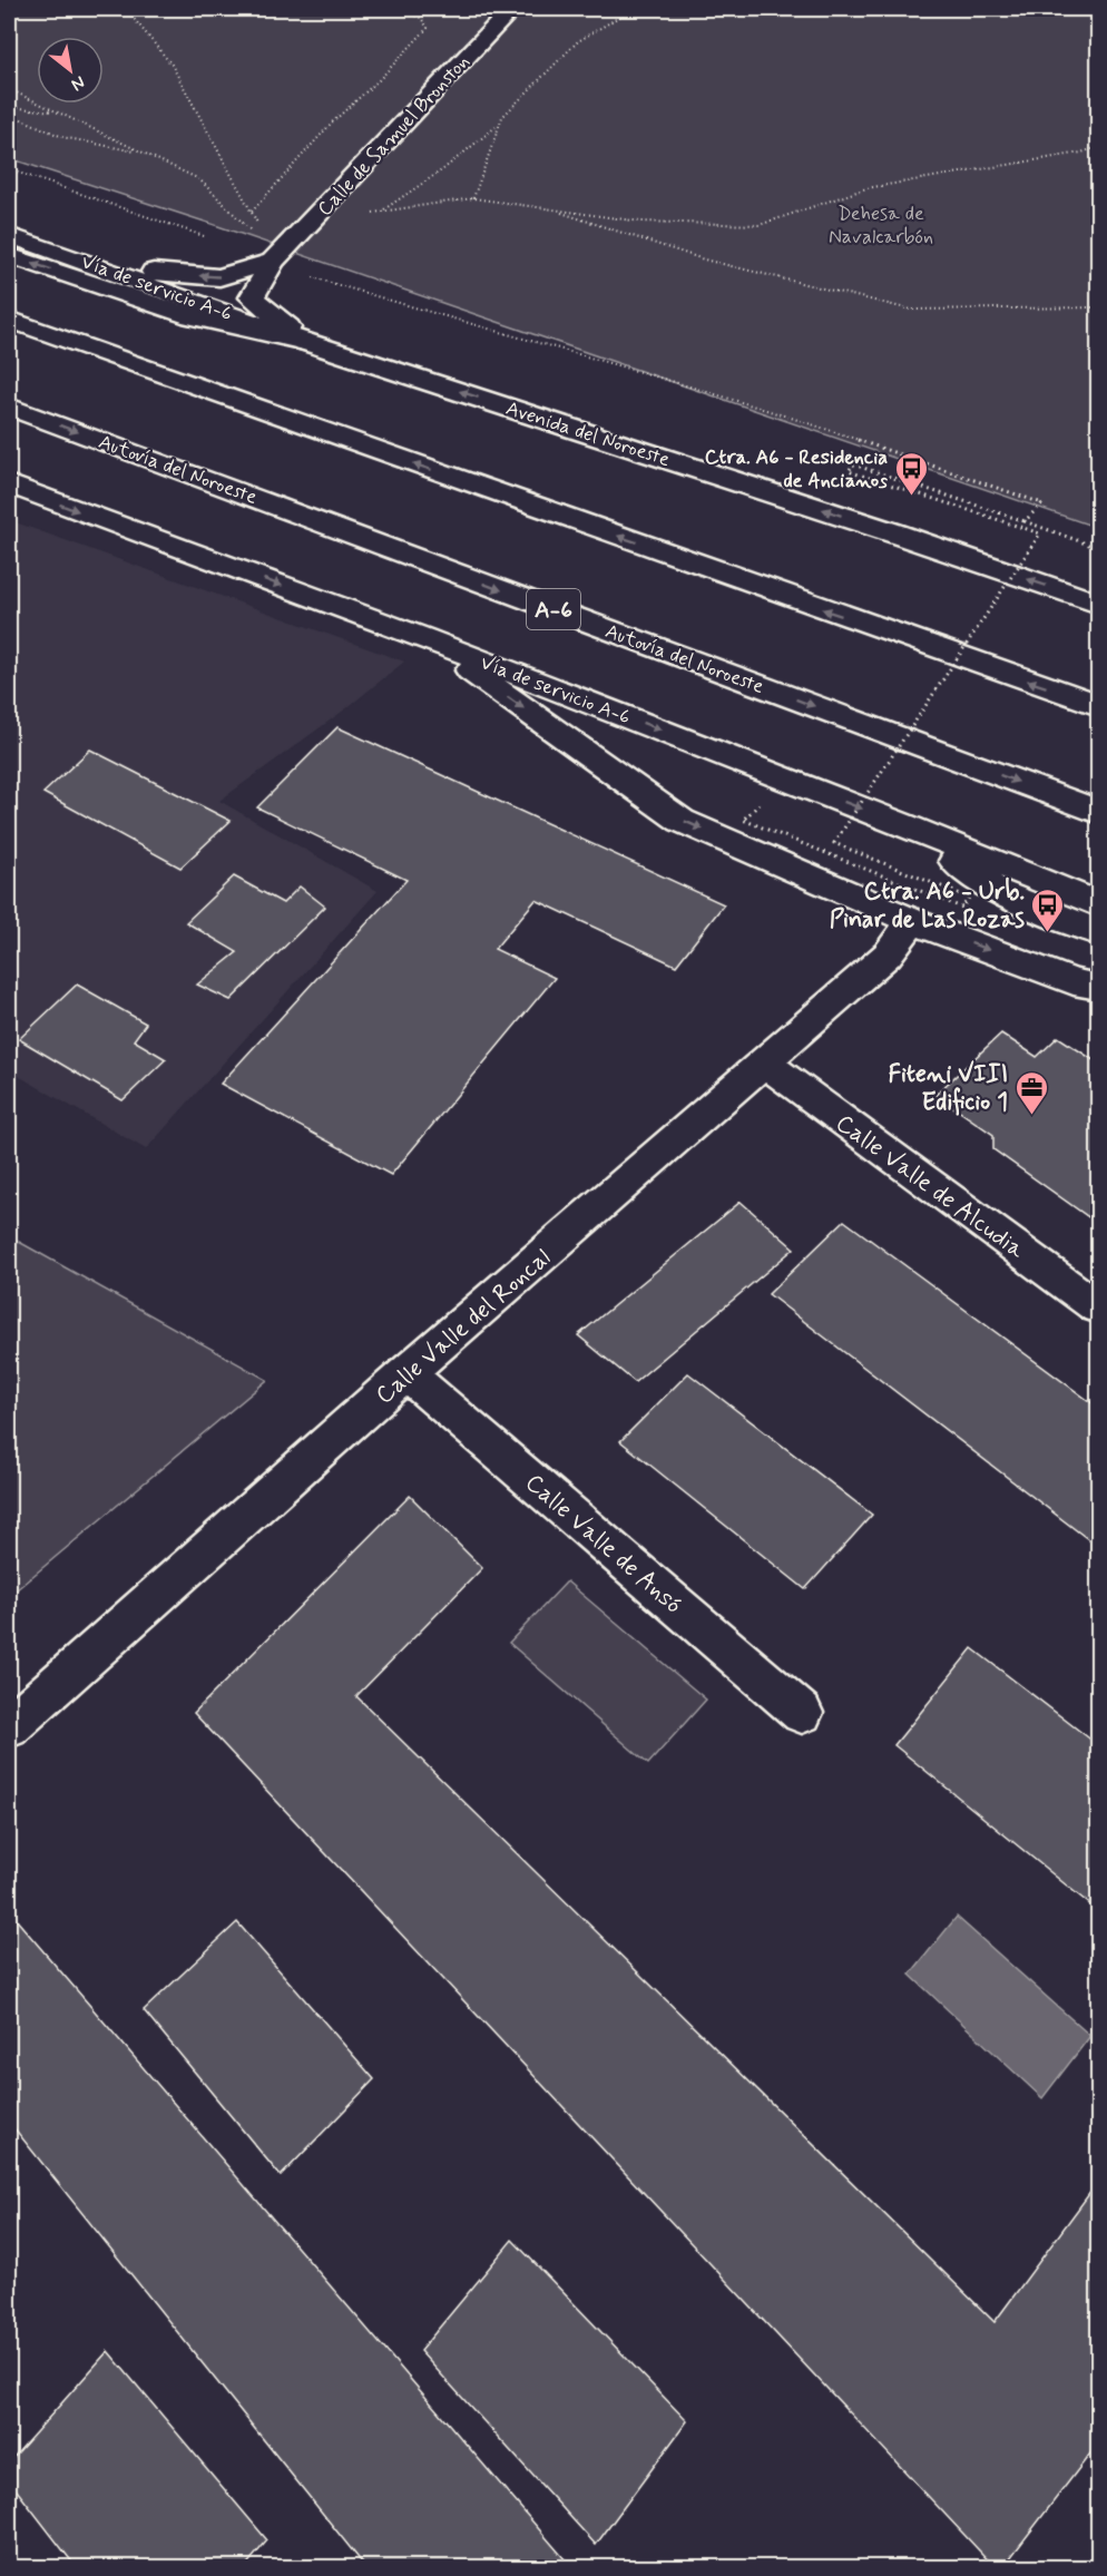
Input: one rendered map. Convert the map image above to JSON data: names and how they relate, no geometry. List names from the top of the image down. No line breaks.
{"streets":{"main road":["Calle de Samuel Bronston","Vía de servicio A-6","Avenida del Noroeste","Autovía del Noroeste","A-6","Calle Valle de Alcudia","Calle Valle del Roncal","Calle Valle de Ansó"]},"crossings":[["Calle de Samuel Bronston","Vía de servicio A-6"],["Calle de Samuel Bronston","Avenida del Noroeste"],["Vía de servicio A-6","Avenida del Noroeste"],["Calle Valle de Alcudia","Calle Valle del Roncal"],["Calle Valle del Roncal","Calle Valle de Ansó"]],"parks":["Dehesa de Navalcarbón"],"places":{"bus stop":["Ctra. A6 - Residencia de Ancianos","Ctra. A6 - Urb. Pinar de Las Rozas"],"office":["Fiteni VIII Edificio 1"]},"north":"bottom right"}
